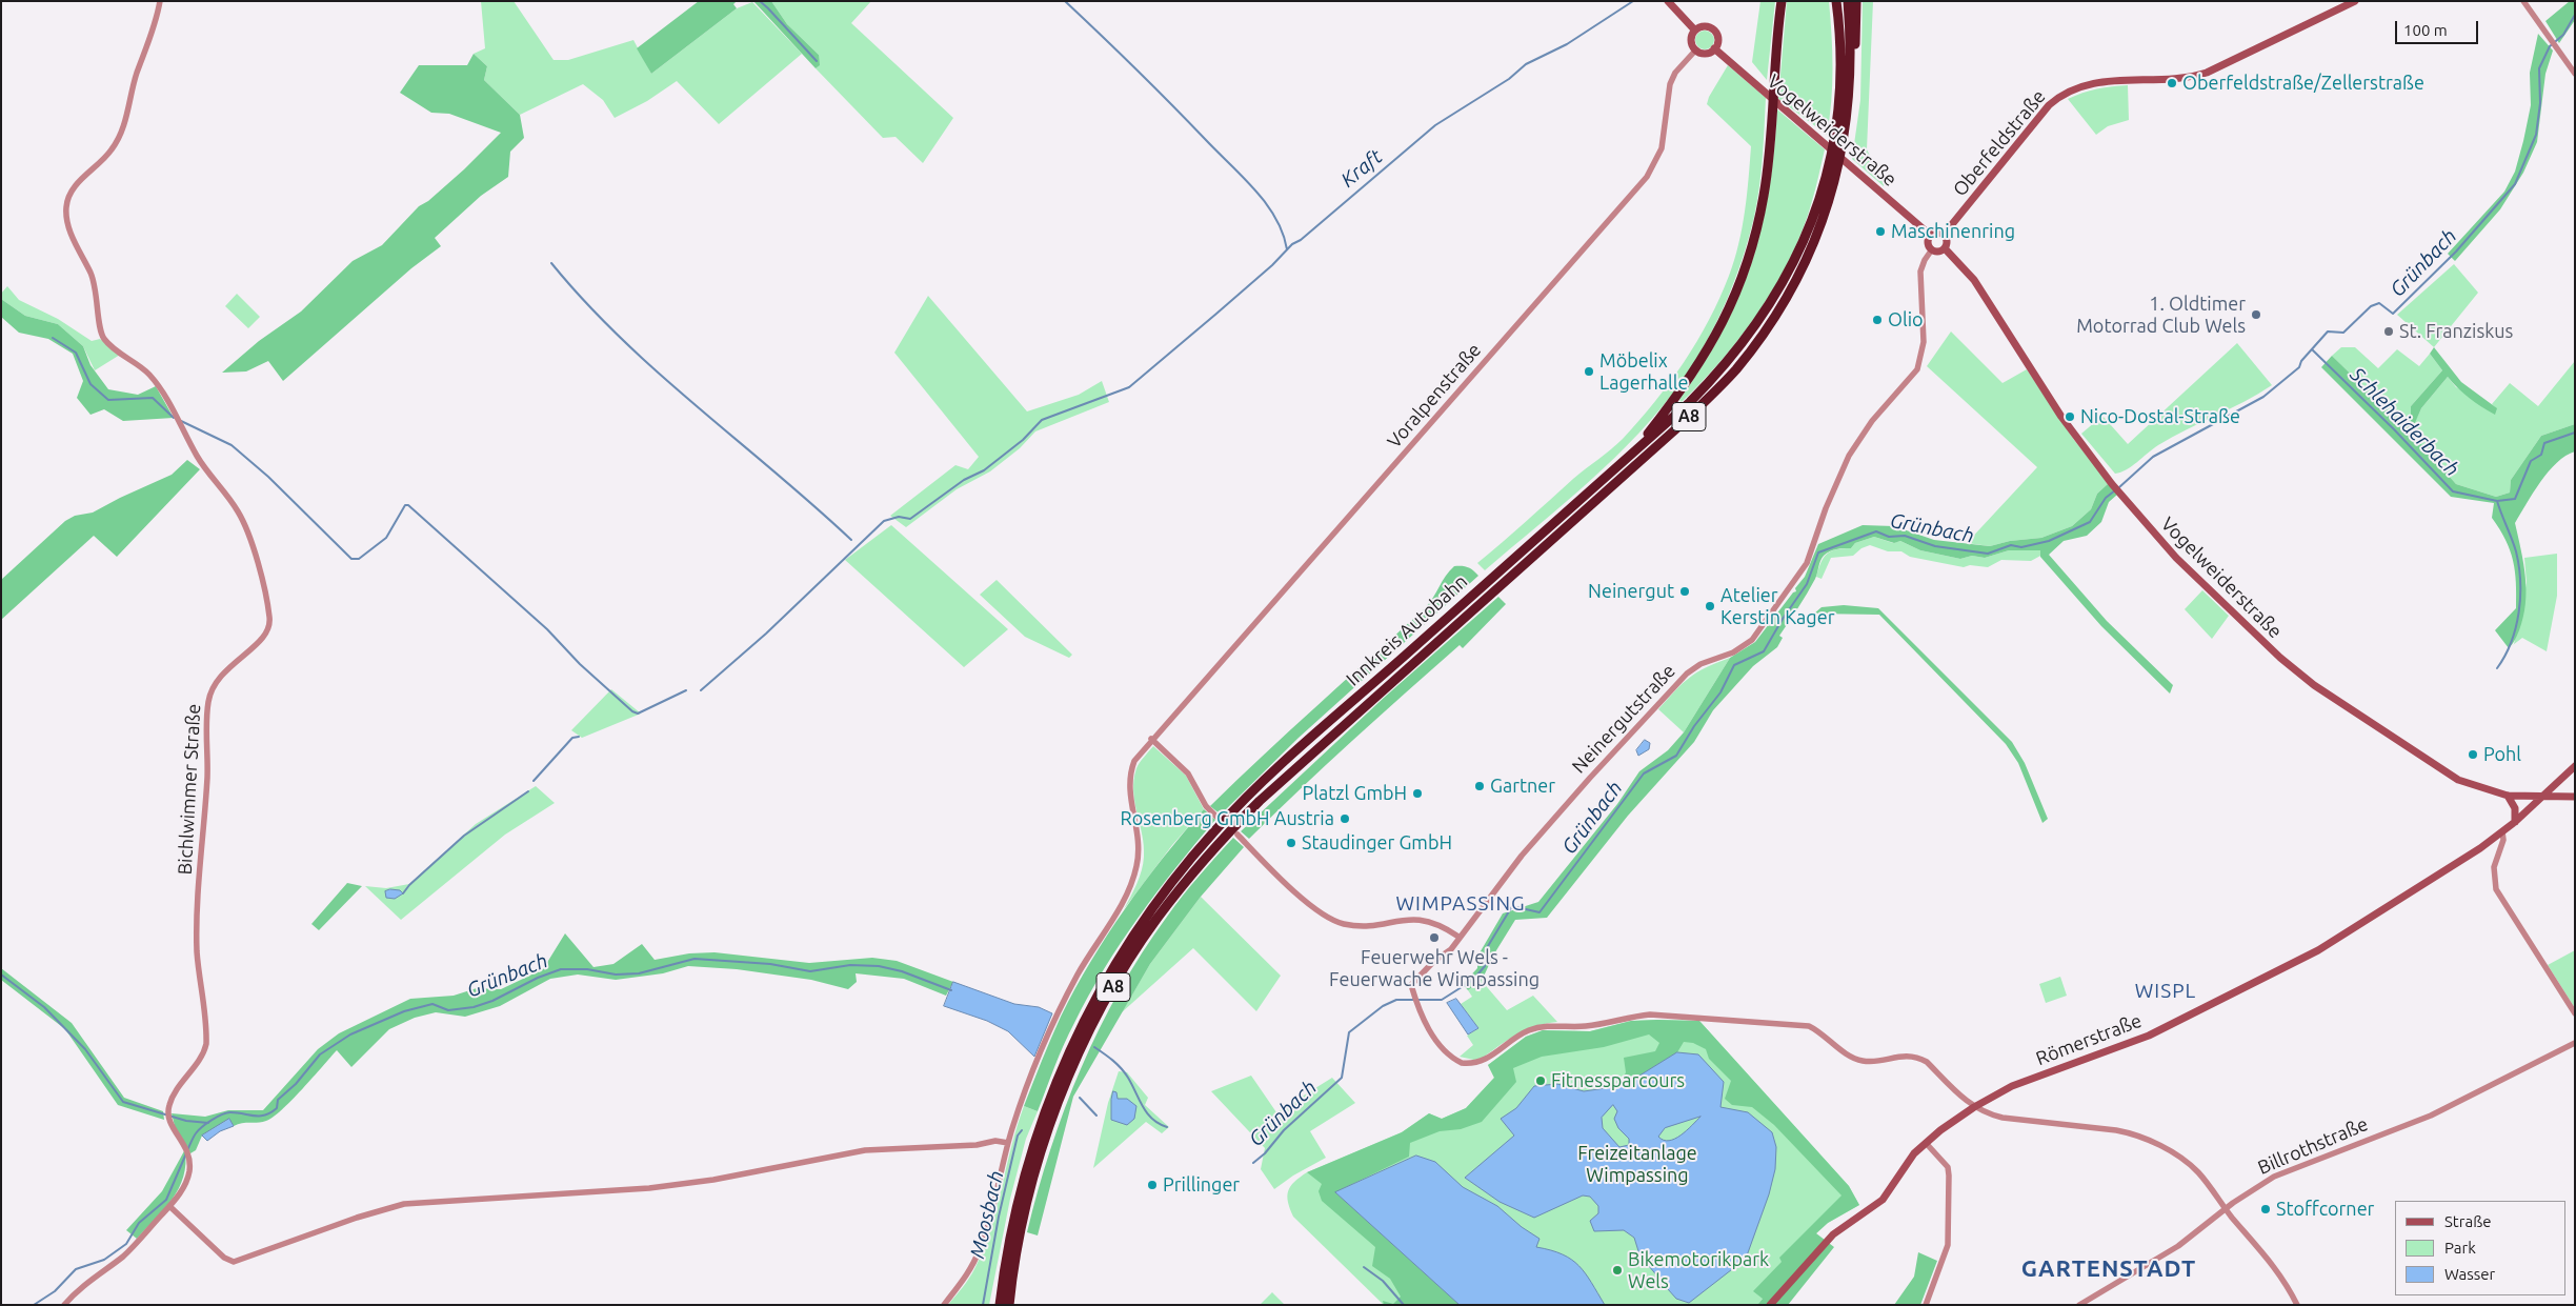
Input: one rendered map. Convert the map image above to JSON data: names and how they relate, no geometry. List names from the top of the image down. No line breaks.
{"streets":{"highway":["A8","Innkreis Autobahn"],"main road":["Vogelweiderstraße","Oberfeldstraße","Römerstraße"],"street":["Voralpenstraße","Neinergutstraße","Bichlwimmer Straße","Billrothstraße"]},"crossings":[["Vogelweiderstraße","Oberfeldstraße"],["Vogelweiderstraße","Voralpenstraße"],["Vogelweiderstraße","Neinergutstraße"],["Vogelweiderstraße","Römerstraße"],["Oberfeldstraße","Neinergutstraße"],["Neinergutstraße","Römerstraße"]],"districts":["WIMPASSING","WISPL","GARTENSTADT"],"water":["Kraft","Grünbach","Schlehaiderbach","Moosbach"],"parks":["Freizeitanlage Wimpassing"],"places":["Oberfeldstraße/Zellerstraße","Maschinenring","1. Oldtimer Motorrad Club Wels","Olio","St. Franziskus","Möbelix Lagerhalle","Nico-Dostal-Straße","Neinergut","Atelier Kerstin Kager","Pohl","Gartner","Platzl GmbH","Rosenberg GmbH Austria","Staudinger GmbH","Feuerwehr Wels - Feuerwache Wimpassing","Fitnessparcours","Prillinger","Stoffcorner","Bikemotorikpark Wels"],"legend":["Straße","Park","Wasser"],"scale_bar":"100 m"}
